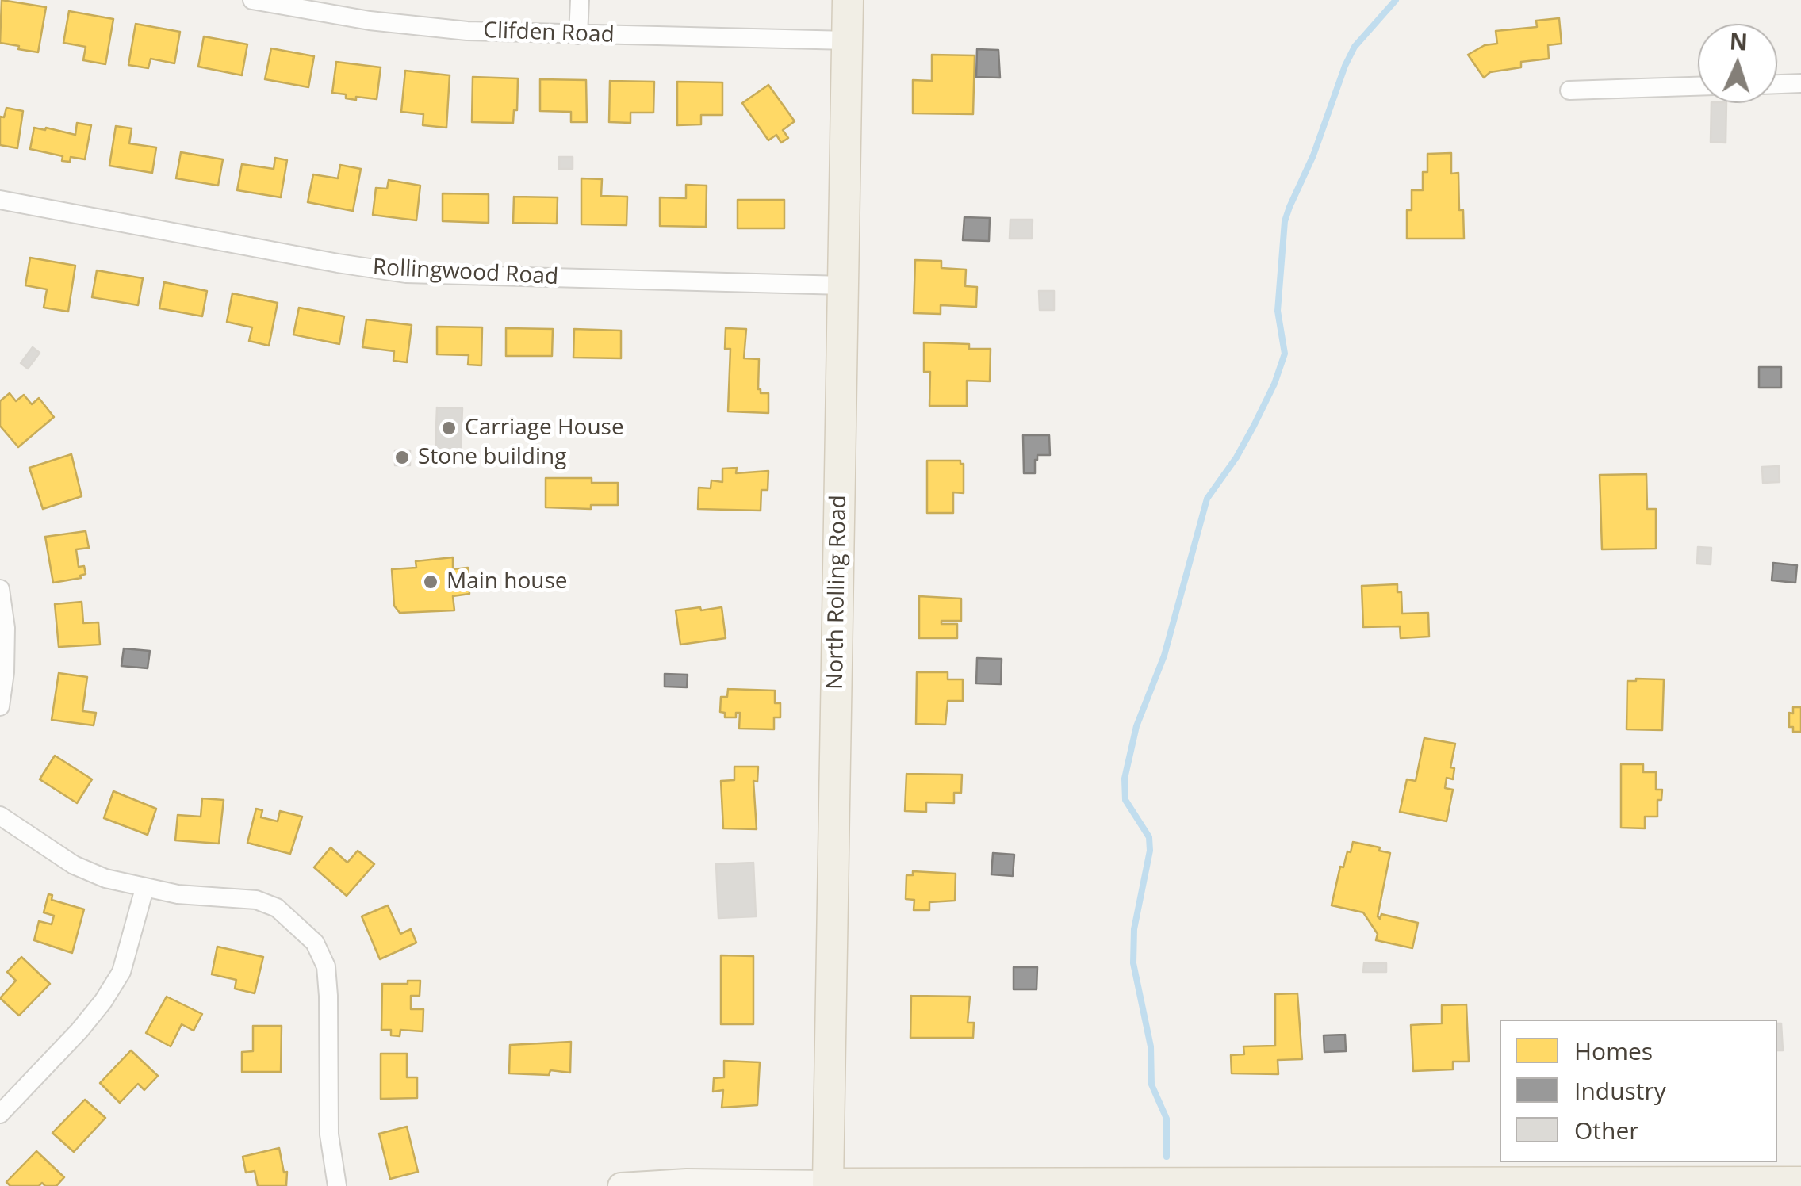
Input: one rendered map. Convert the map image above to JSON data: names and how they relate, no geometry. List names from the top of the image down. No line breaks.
{"streets":{"main road":["North Rolling Road"],"street":["Clifden Road","Rollingwood Road"]},"crossings":[["Clifden Road","North Rolling Road"],["Rollingwood Road","North Rolling Road"]],"places":["Carriage House","Stone building","Main house"],"legend":["Homes","Industry","Other"],"north":"top"}
